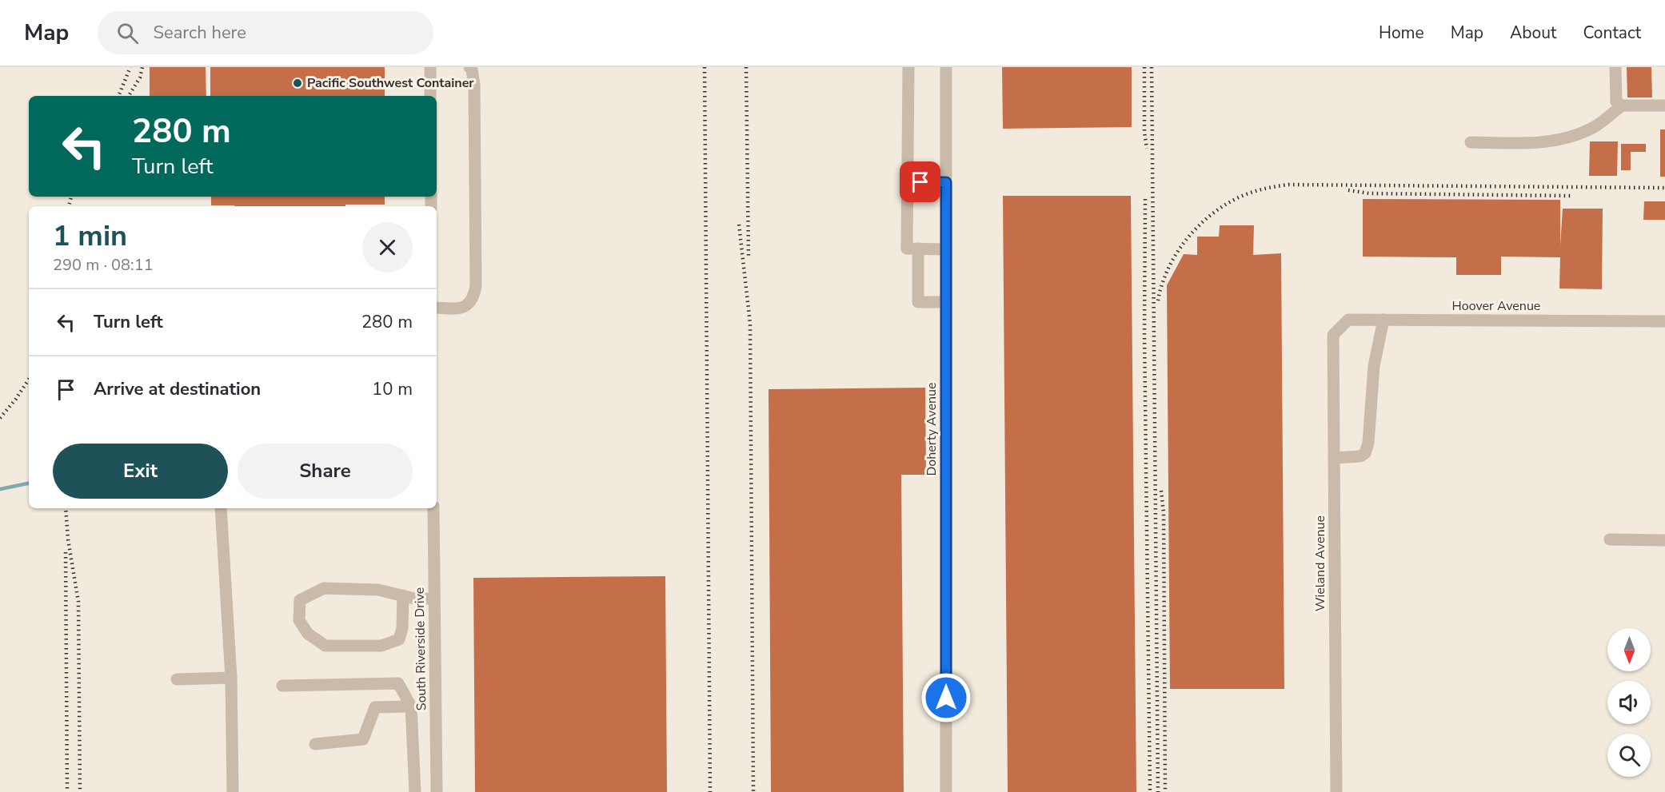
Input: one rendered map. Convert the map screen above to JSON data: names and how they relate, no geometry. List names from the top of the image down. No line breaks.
{"streets":{"street":["Hoover Avenue","Doherty Avenue","Wieland Avenue","South Riverside Drive"]},"crossings":[["Hoover Avenue","Wieland Avenue"]],"places":["Pacific Southwest Container"],"north":"bottom","page":{"header":"Map","search":"Search here","nav":["Home","Map","About","Contact"],"turn":["280 m","Turn left"],"heading":["1 min","290 m · 08:11"],"list":[{"name":"Turn left","value":"280 m"},{"name":"Arrive at destination","value":"10 m"}],"buttons":["Exit","Share"]}}
